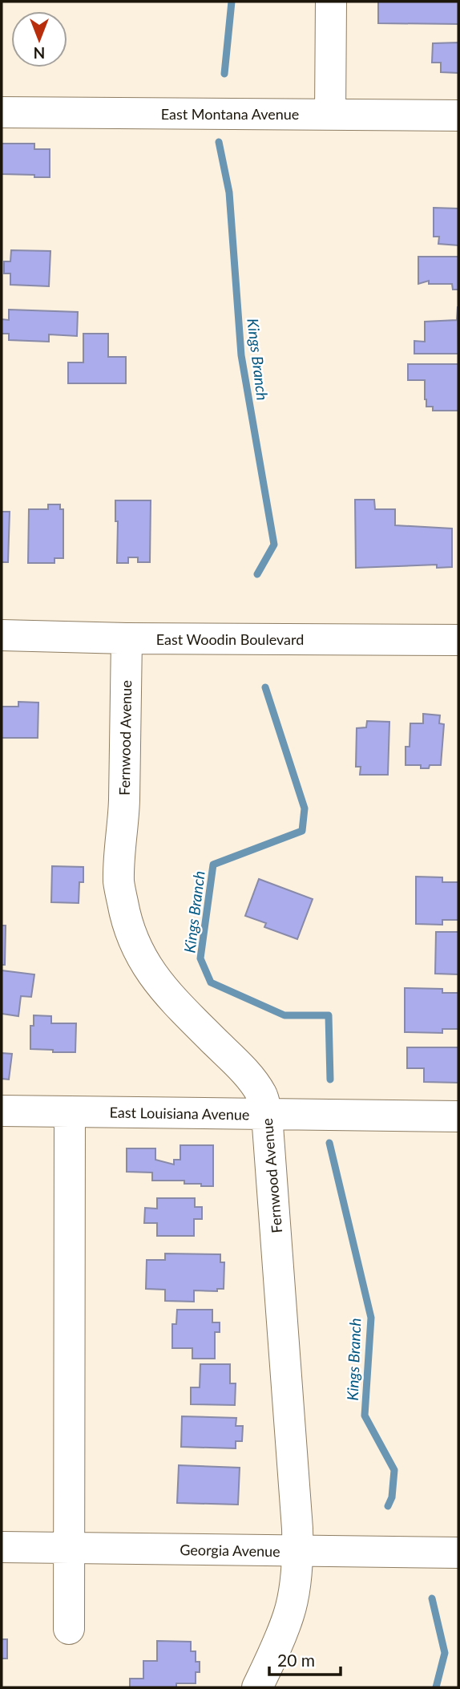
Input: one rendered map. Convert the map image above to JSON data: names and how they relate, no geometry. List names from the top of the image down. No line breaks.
{"streets":{"street":["East Montana Avenue","East Woodin Boulevard","Fernwood Avenue","East Louisiana Avenue","Georgia Avenue"]},"crossings":[["East Woodin Boulevard","Fernwood Avenue"],["Fernwood Avenue","East Louisiana Avenue"],["Fernwood Avenue","Georgia Avenue"]],"water":["Kings Branch"],"scale_bar":"20 m","north":"bottom"}
